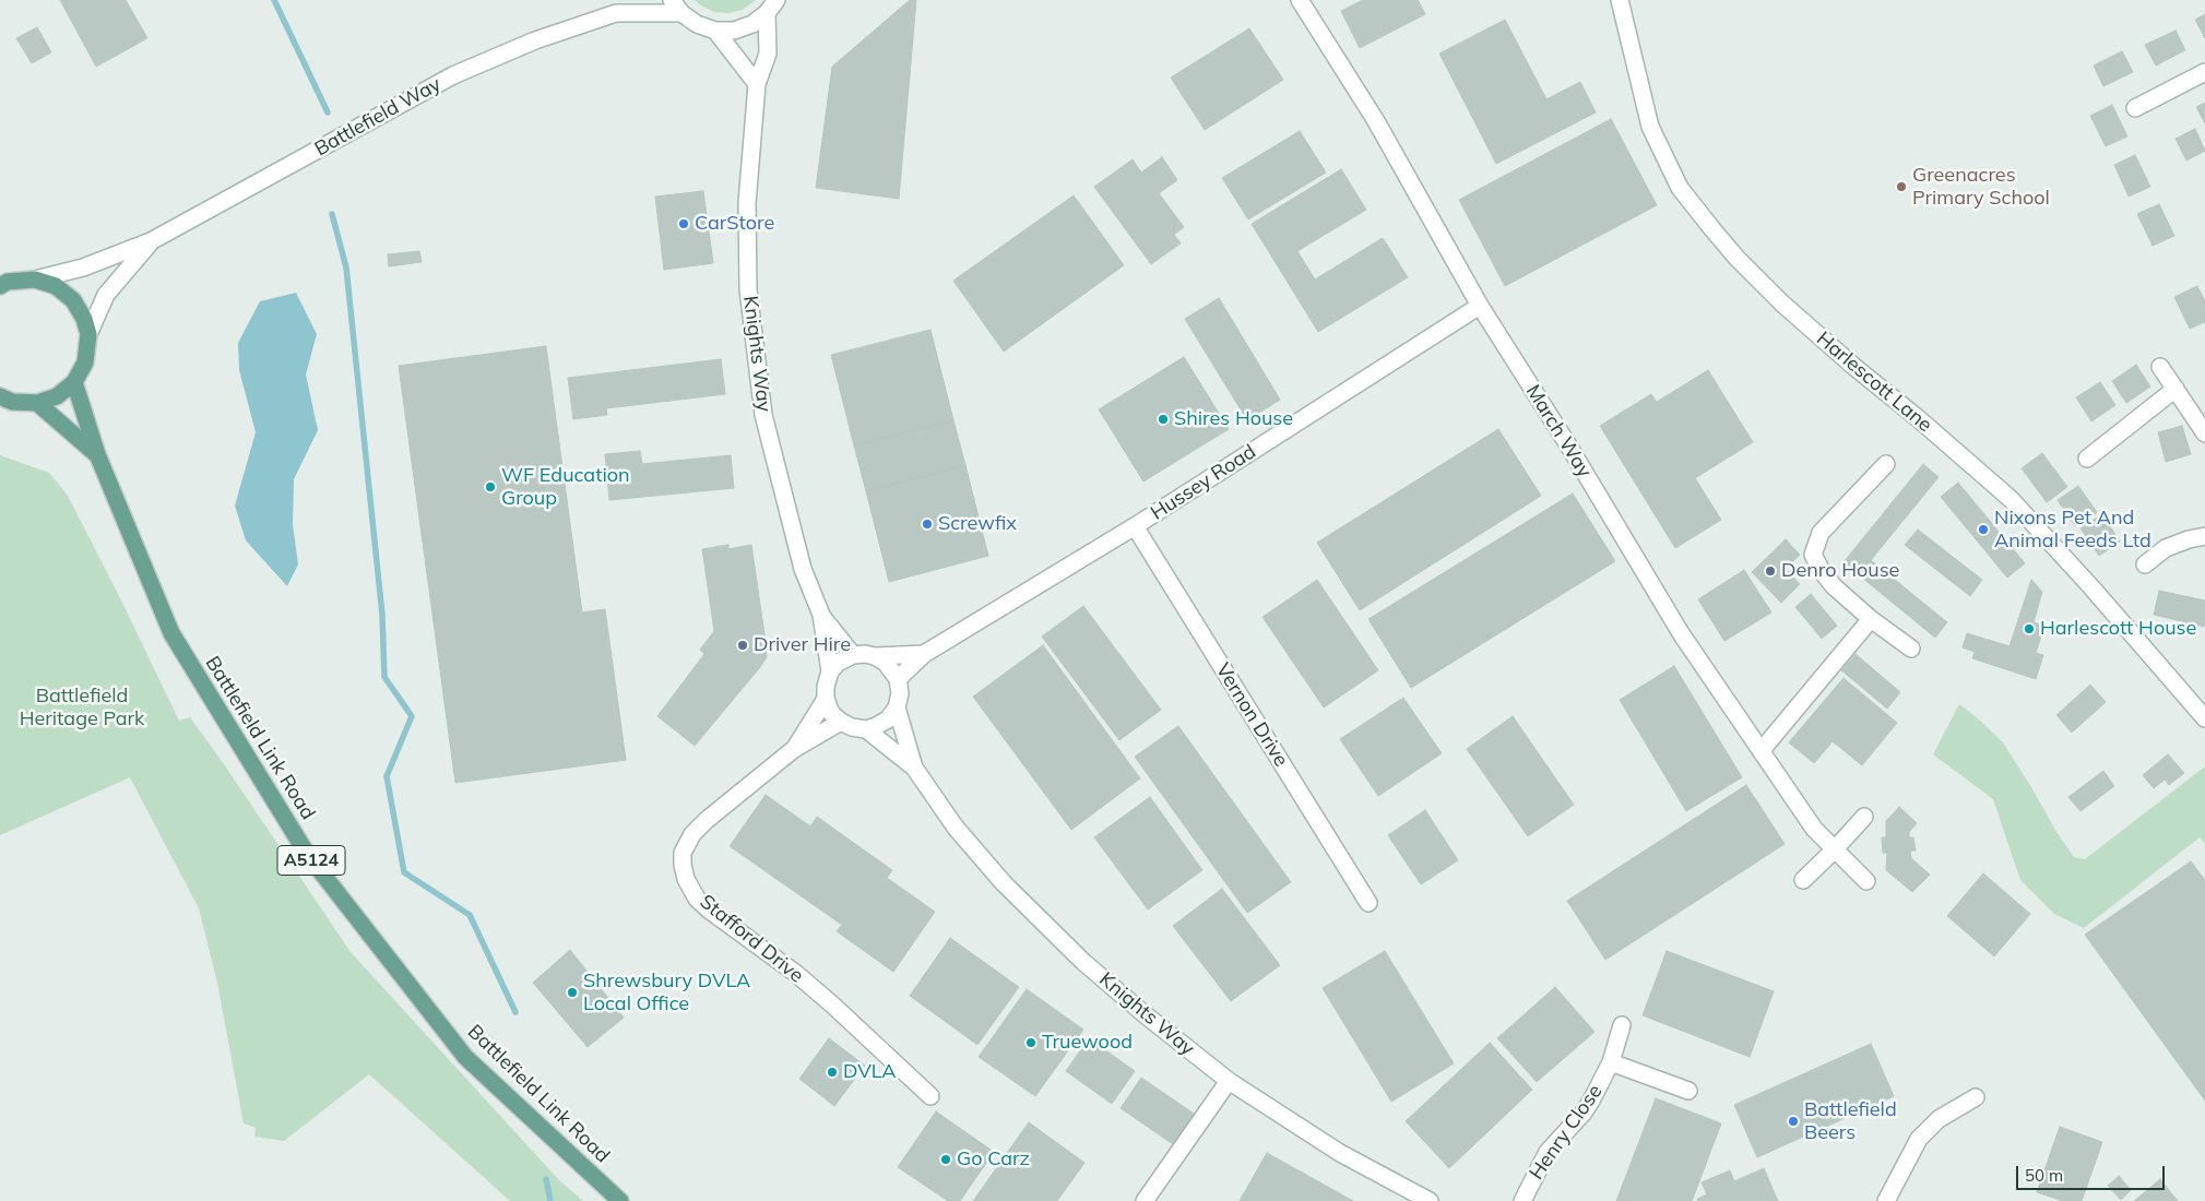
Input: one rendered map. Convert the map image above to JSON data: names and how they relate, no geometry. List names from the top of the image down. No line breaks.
{"streets":{"main road":["Battlefield Link Road","A5124"],"street":["Battlefield Way","Knights Way","Harlescott Lane","March Way","Hussey Road","Vernon Drive","Stafford Drive","Henry Close"]},"crossings":[["Knights Way","Hussey Road"],["Knights Way","Stafford Drive"],["March Way","Hussey Road"],["Hussey Road","Vernon Drive"],["Hussey Road","Stafford Drive"]],"parks":["Battlefield Heritage Park"],"places":["Greenacres Primary School","CarStore","Shires House","WF Education Group","Screwfix","Nixons Pet And Animal Feeds Ltd","Denro House","Harlescott House","Driver Hire","Shrewsbury DVLA Local Office","Truewood","DVLA","Battlefield Beers","Go Carz"],"scale_bar":"50 m"}
